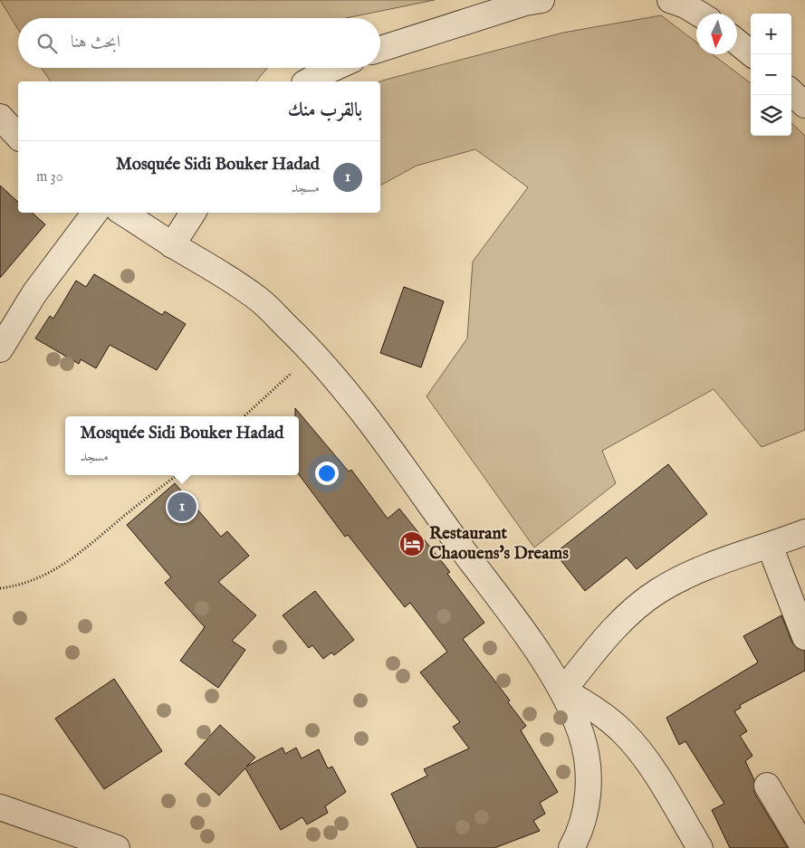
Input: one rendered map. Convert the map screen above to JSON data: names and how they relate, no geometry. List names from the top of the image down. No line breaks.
{"places":{"hotel":["Restaurant Chaouens's Dreams"]},"north":"bottom","page":{"map_buttons":["+","−"],"search":"ابحث هنا","heading":"بالقرب منك","list":[{"mark":"1","name":"Mosquée Sidi Bouker Hadad","note":"مسجد","value":"30 m"}],"popup":["Mosquée Sidi Bouker Hadad","مسجد"],"pins":"1"}}
